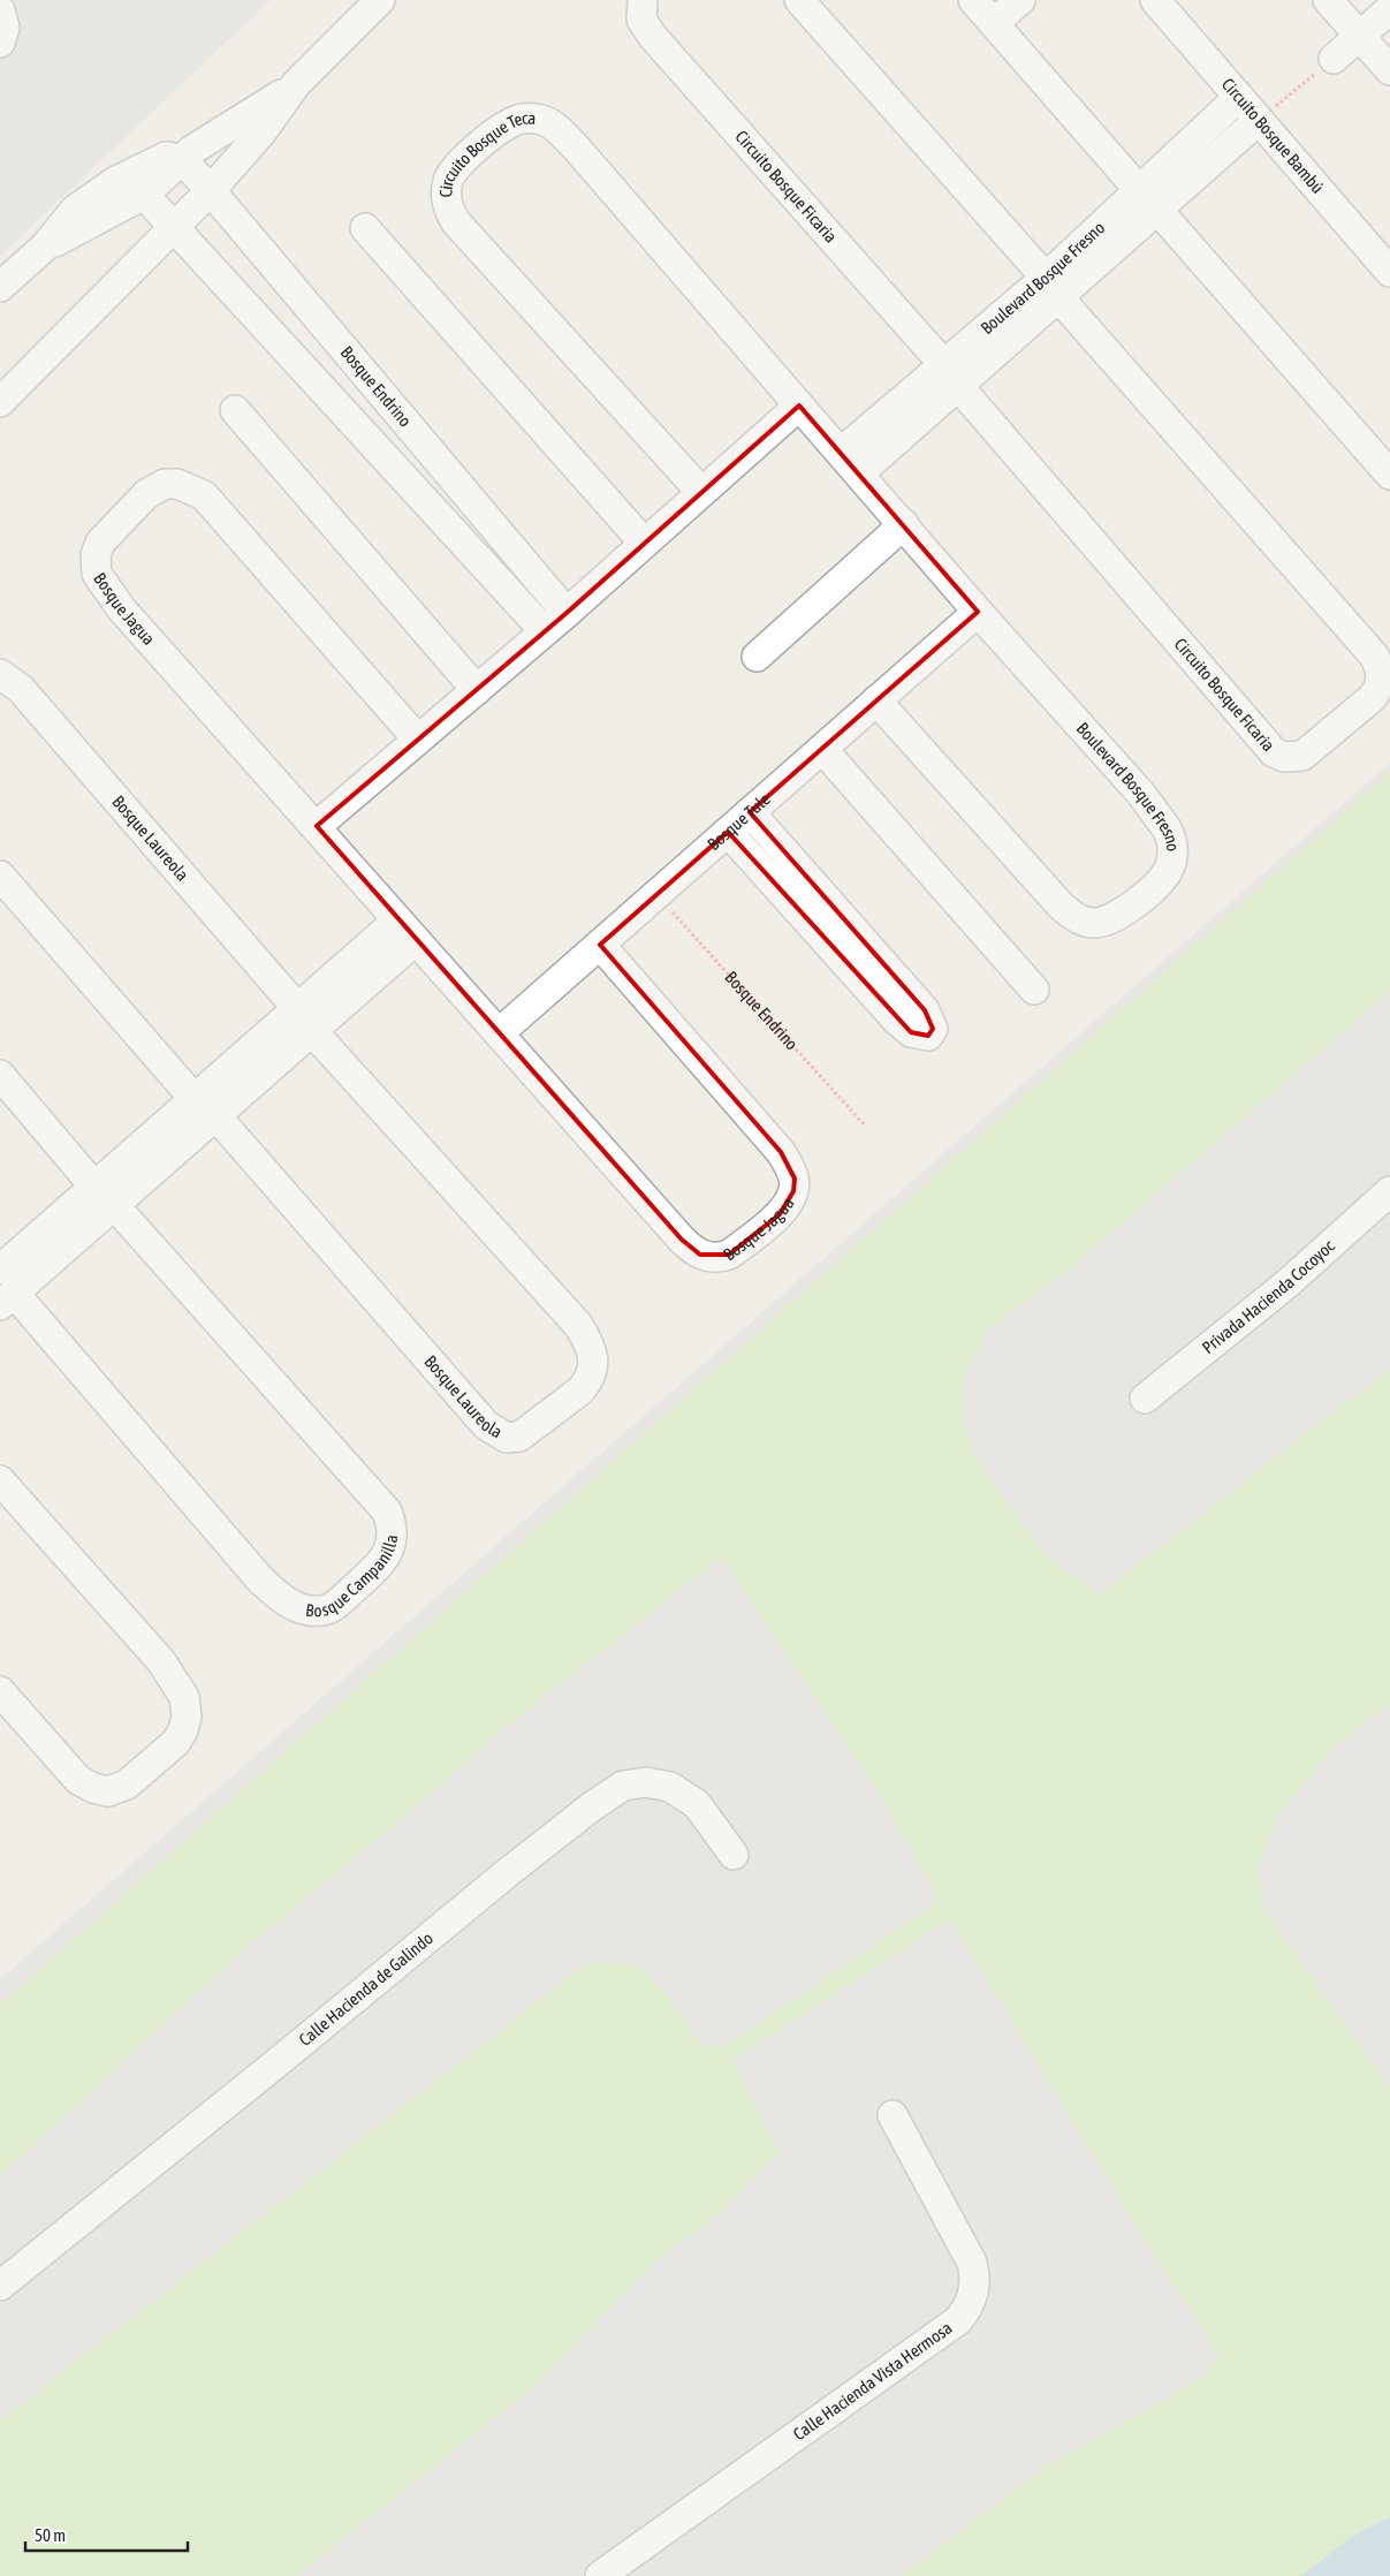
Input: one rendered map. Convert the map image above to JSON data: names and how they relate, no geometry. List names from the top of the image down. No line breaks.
{"streets":{"street":["Circuito Bosque Bambú","Circuito Bosque Teca","Circuito Bosque Ficaria","Boulevard Bosque Fresno","Bosque Endrino","Bosque Jagua","Bosque Tule","Bosque Laureola","Privada Hacienda Cocoyoc","Bosque Campanilla","Calle Hacienda de Galindo","Calle Hacienda Vista Hermosa"]},"crossings":[["Circuito Bosque Bambú","Boulevard Bosque Fresno"],["Circuito Bosque Ficaria","Boulevard Bosque Fresno"],["Boulevard Bosque Fresno","Bosque Tule"],["Bosque Endrino","Bosque Tule"],["Bosque Jagua","Bosque Tule"]],"scale_bar":"50 m"}
